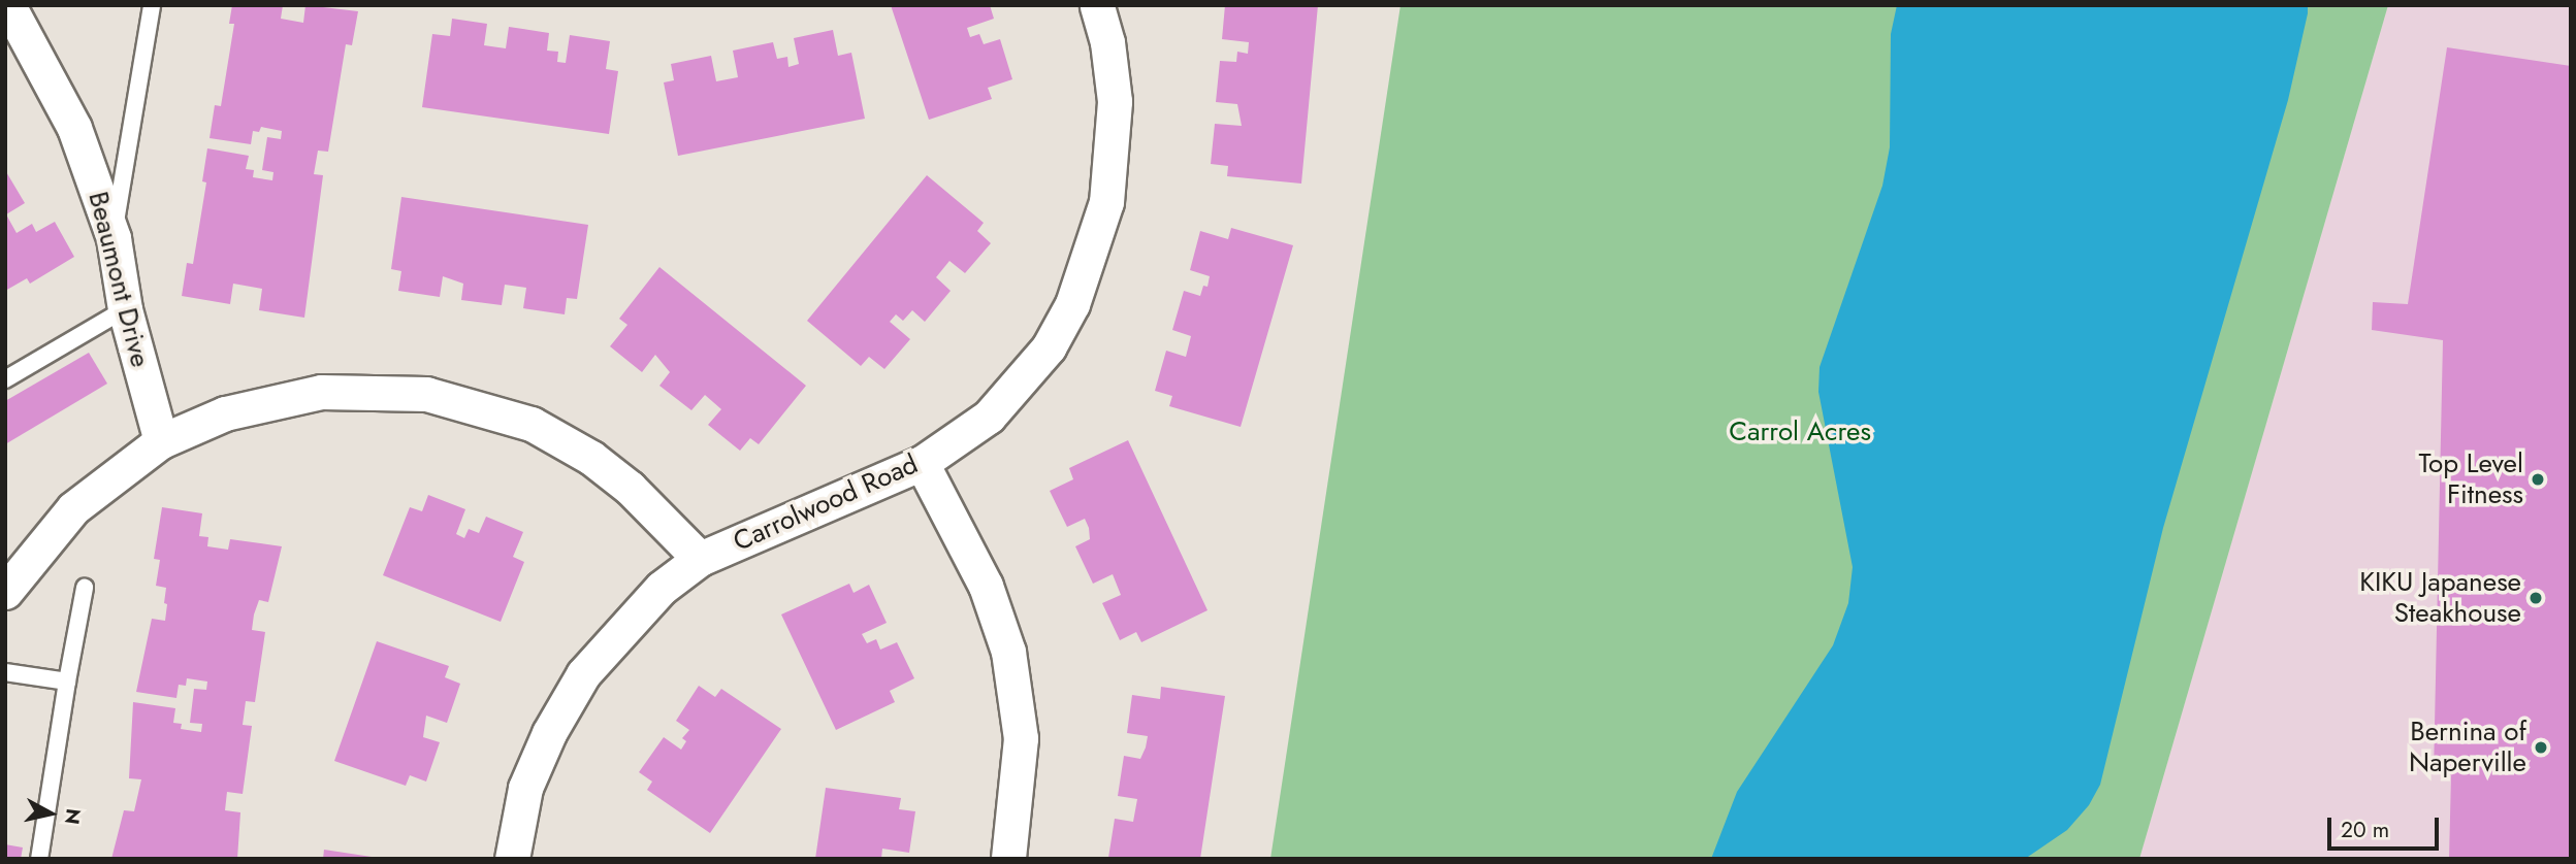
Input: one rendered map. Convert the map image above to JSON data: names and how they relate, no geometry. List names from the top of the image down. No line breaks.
{"streets":{"street":["Beaumont Drive","Carrolwood Road"]},"parks":["Carrol Acres"],"places":["Top Level Fitness","KIKU Japanese Steakhouse","Bernina of Naperville"],"scale_bar":"20 m","north":"right"}
